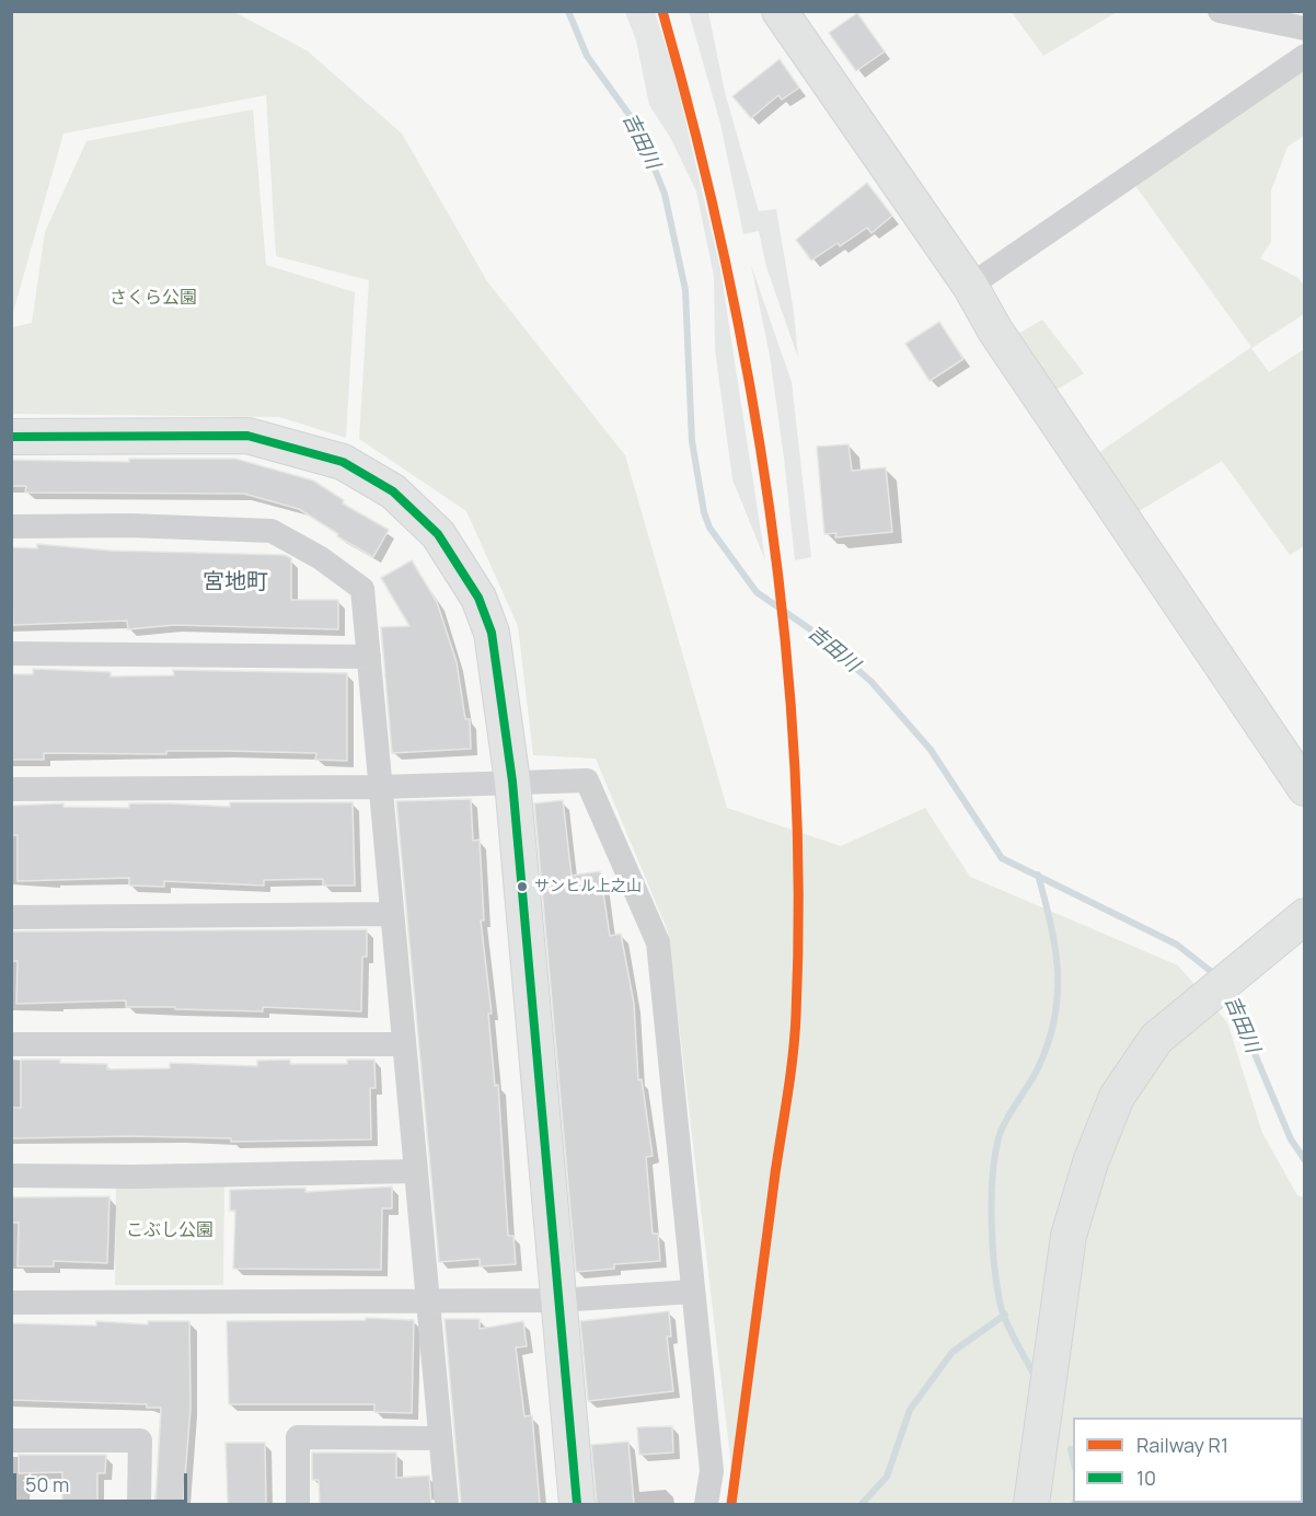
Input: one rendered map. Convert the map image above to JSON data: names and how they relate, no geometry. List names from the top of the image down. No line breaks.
{"districts":["宮地町"],"water":["吉田川"],"parks":["さくら公園","こぶし公園"],"places":["サンヒル上之山"],"lines":["rail line R1","transit line 10"],"legend":["Railway R1","10"],"scale_bar":"50 m"}
